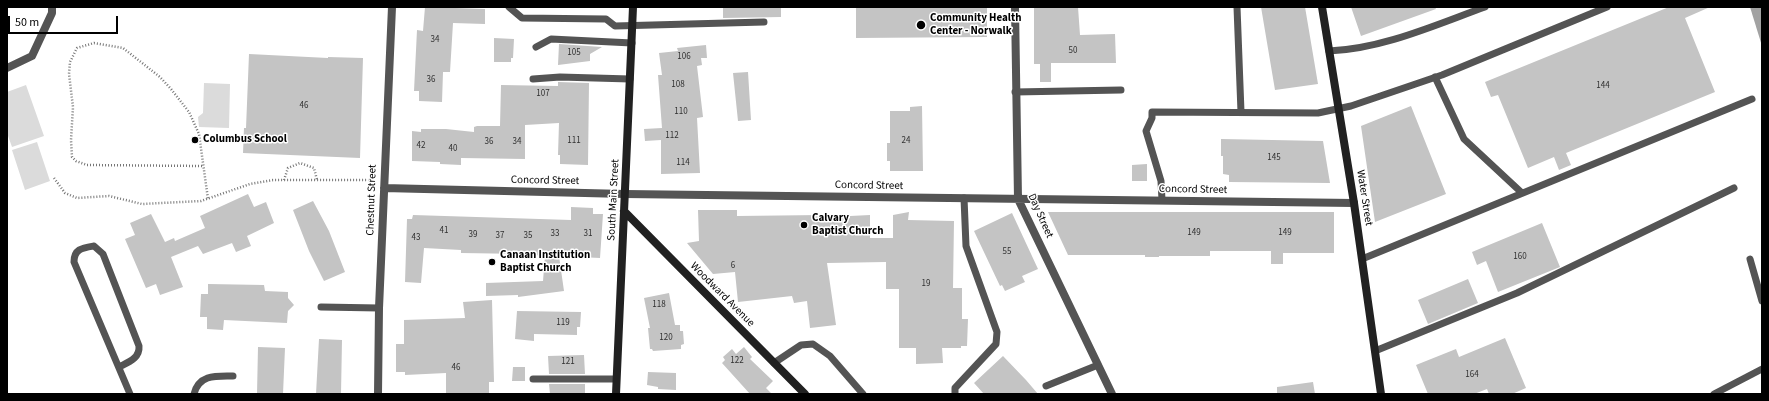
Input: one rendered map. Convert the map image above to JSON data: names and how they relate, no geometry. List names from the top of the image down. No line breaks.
{"streets":{"main road":["Water Street","South Main Street","Woodward Avenue"],"street":["Concord Street","Chestnut Street","Day Street"]},"crossings":[["Concord Street","Water Street"],["Concord Street","Chestnut Street"],["Concord Street","South Main Street"],["Concord Street","Day Street"],["South Main Street","Woodward Avenue"]],"places":["Community Health Center - Norwalk","Columbus School","Calvary Baptist Church","Canaan Institution Baptist Church"],"house_numbers":["34","50","105","106","36","108","144","107","46","110","112","111","24","36","34","42","40","145","114","41","149","149","33","31","39","37","35","43","55","160","6","19","118","119","120","122","121","46","164"],"scale_bar":"50 m"}
